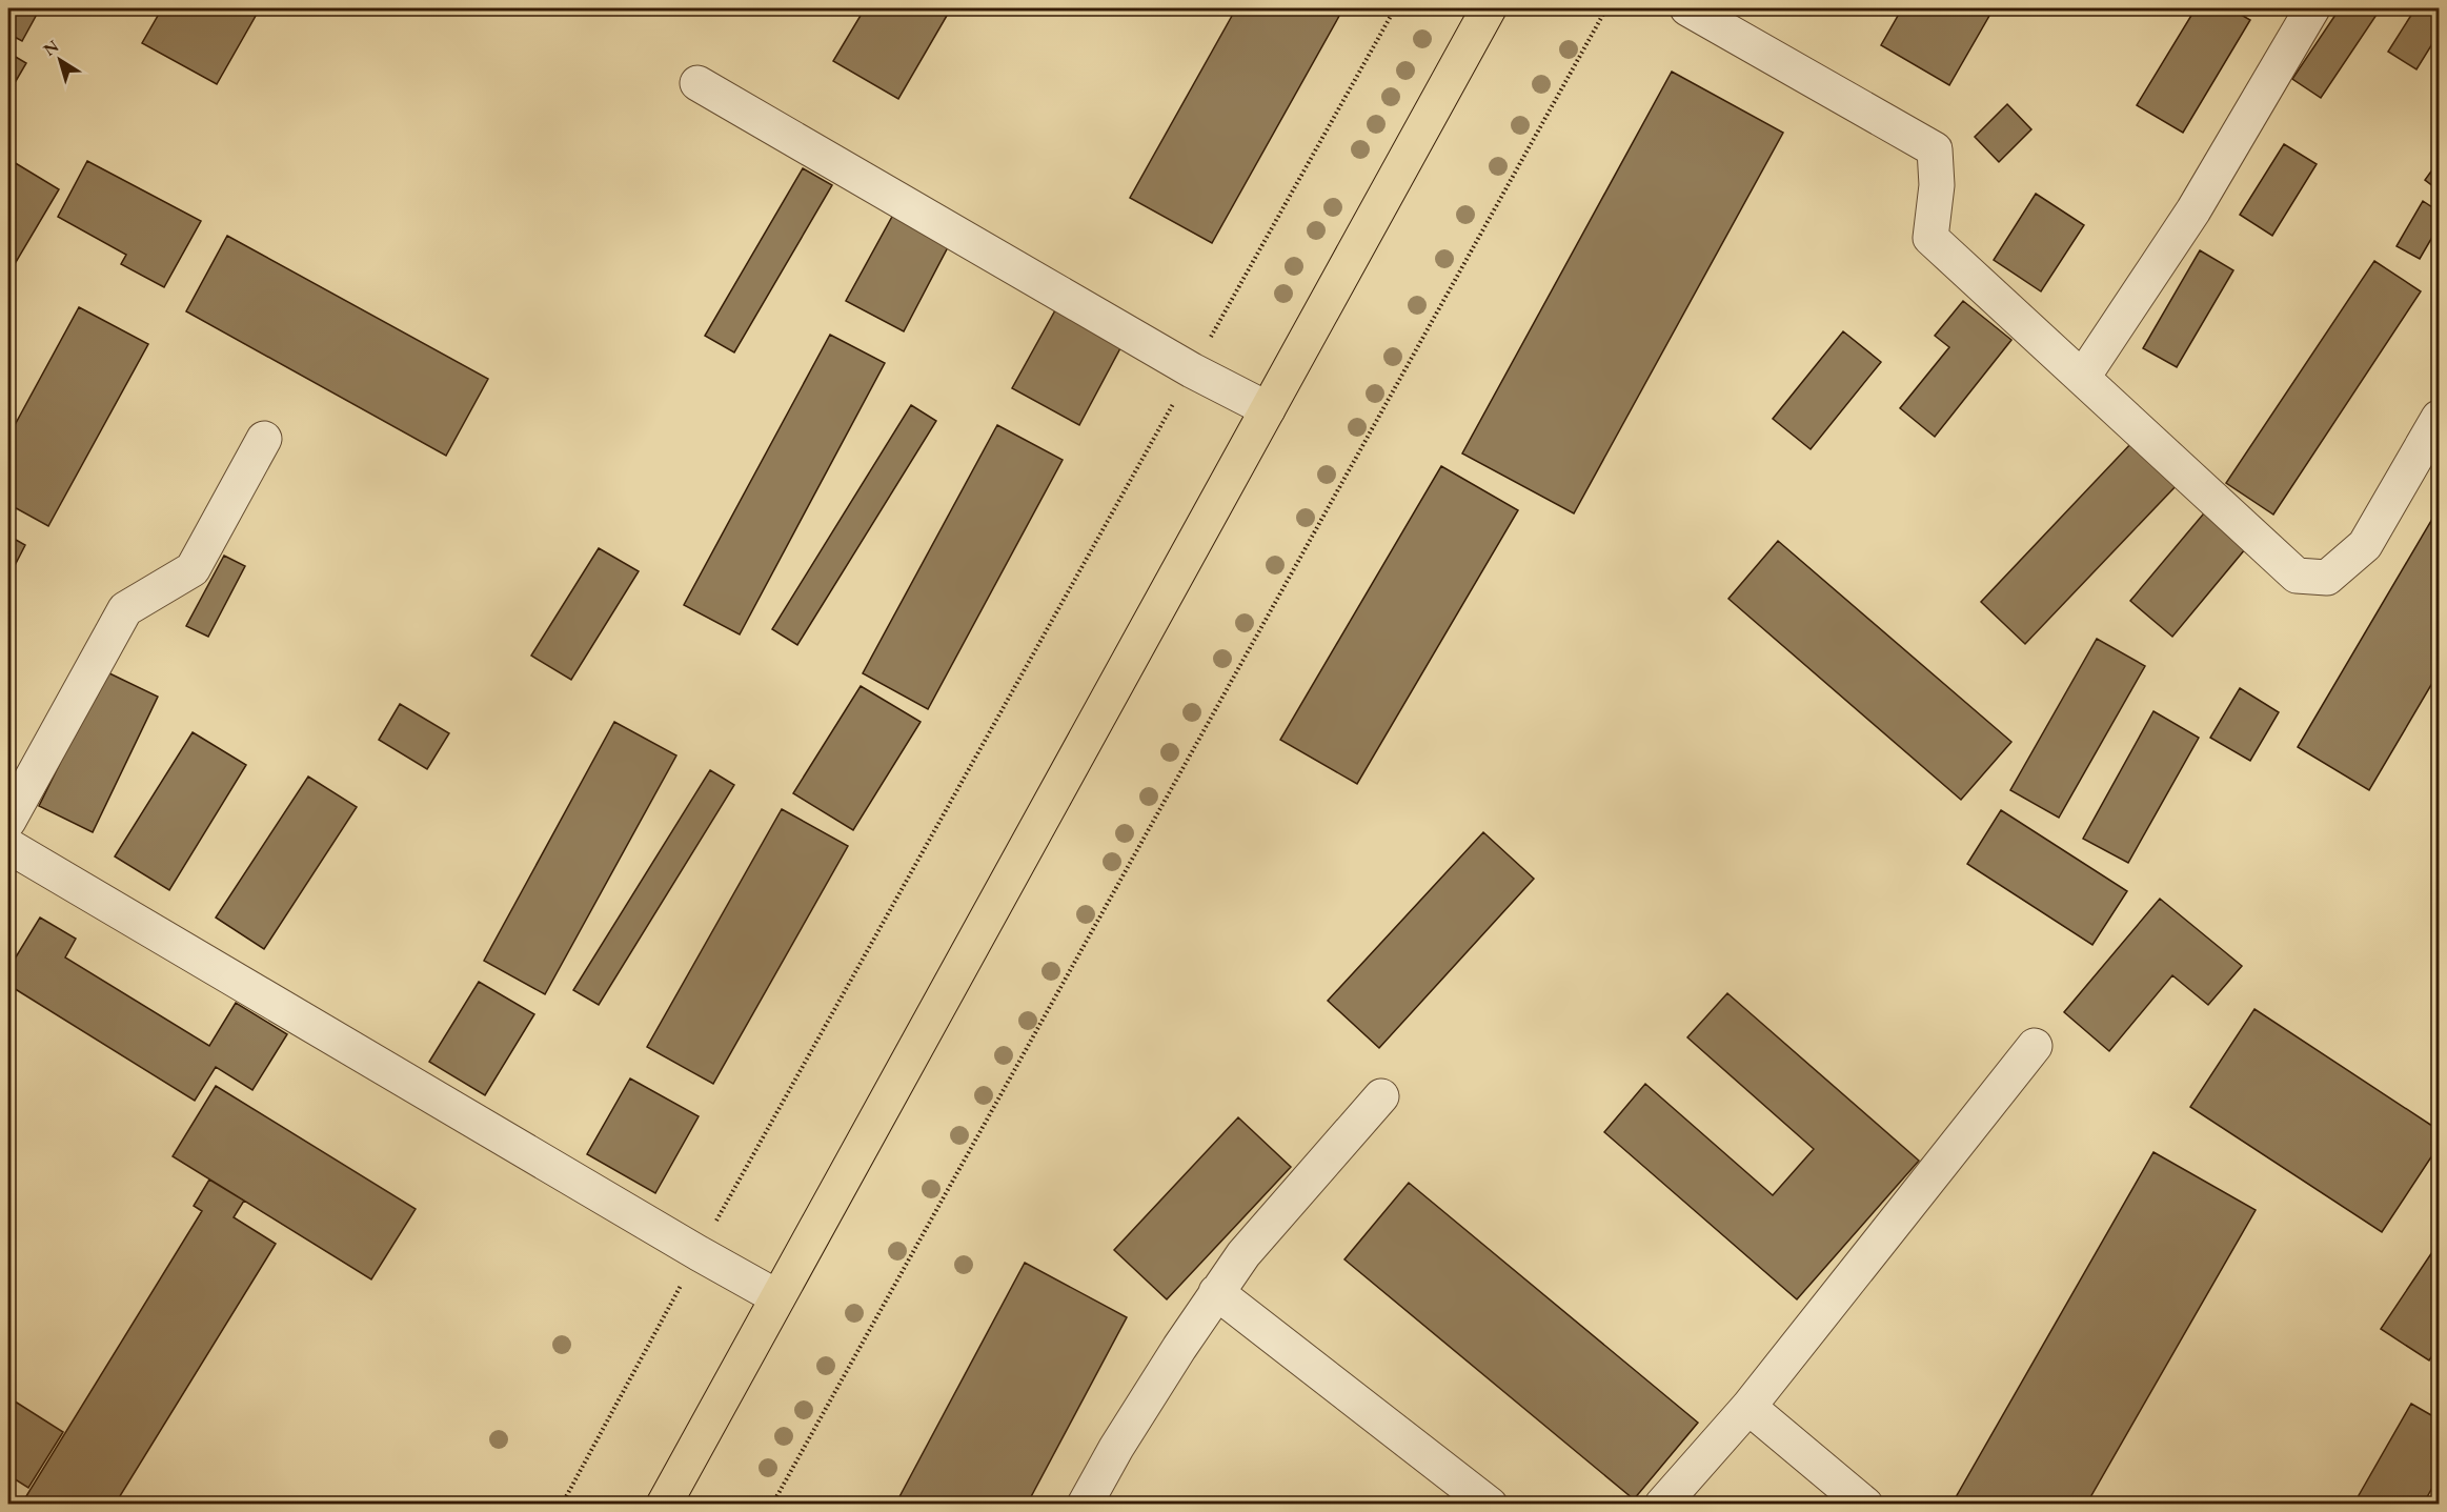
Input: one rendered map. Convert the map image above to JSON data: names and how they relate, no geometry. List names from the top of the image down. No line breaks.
{"north":"top left"}
